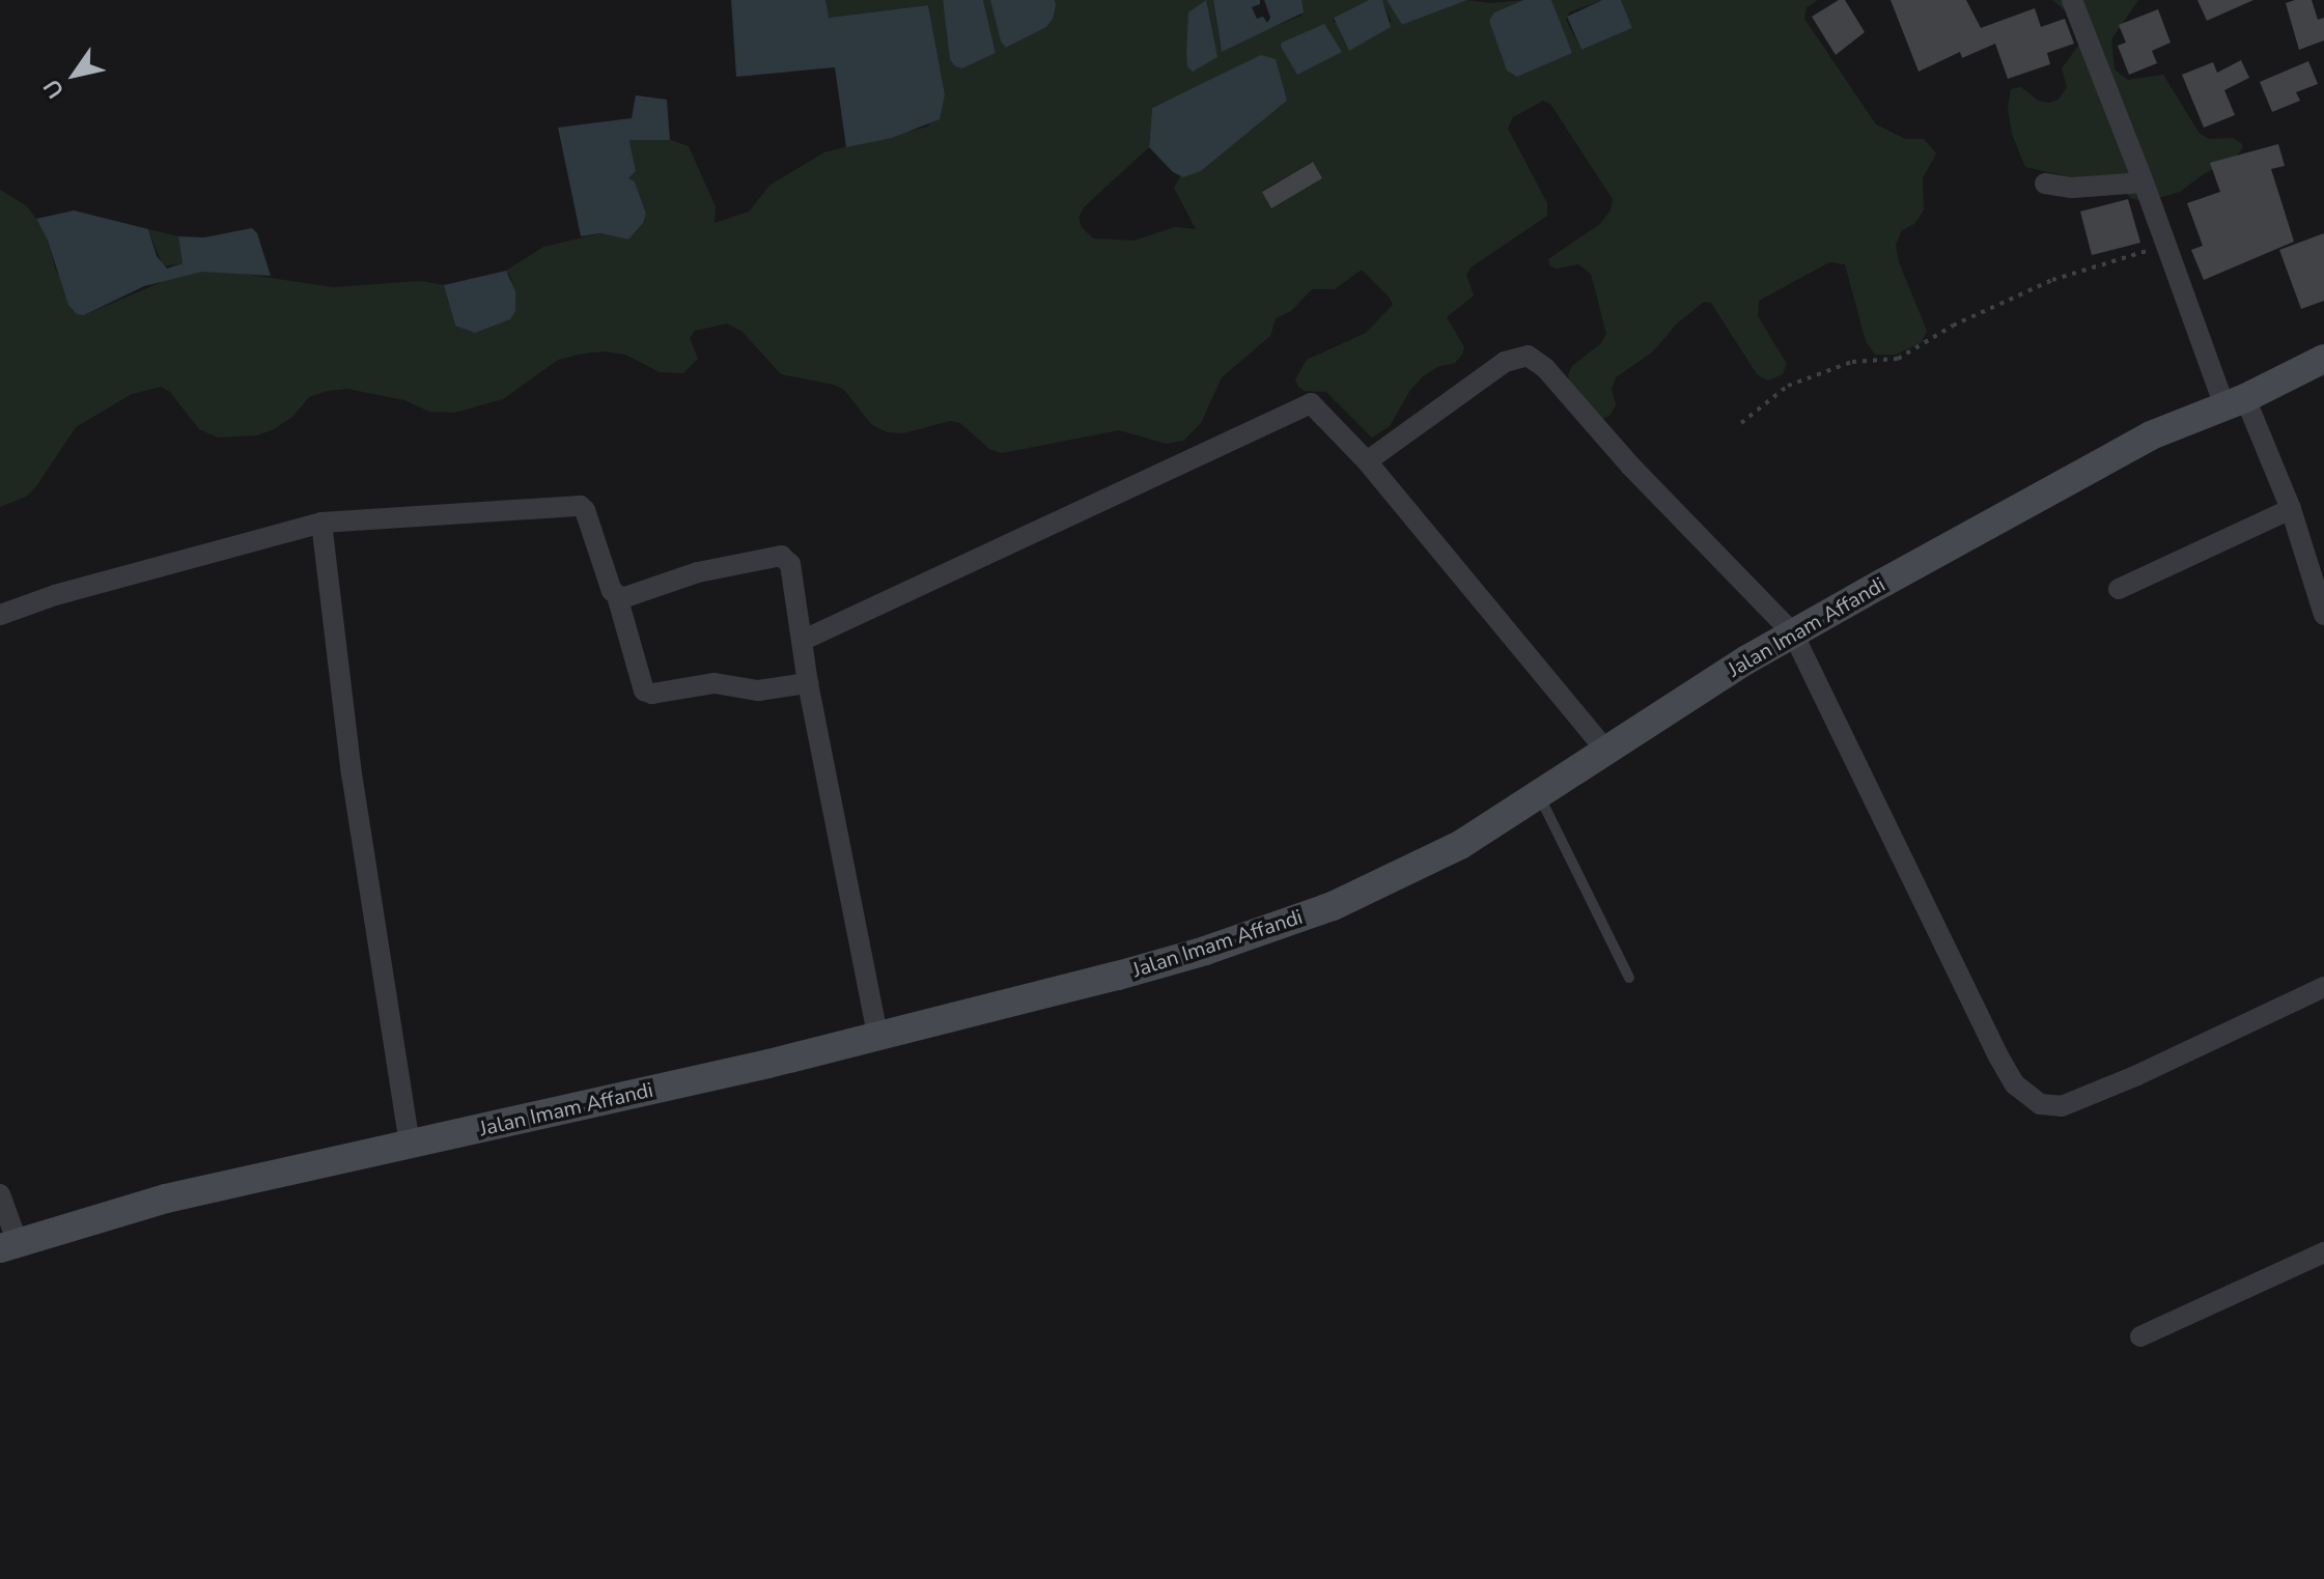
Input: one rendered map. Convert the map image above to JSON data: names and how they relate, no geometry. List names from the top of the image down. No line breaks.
{"streets":{"street":["Jalan Imam Affandi"]},"north":"bottom left"}
